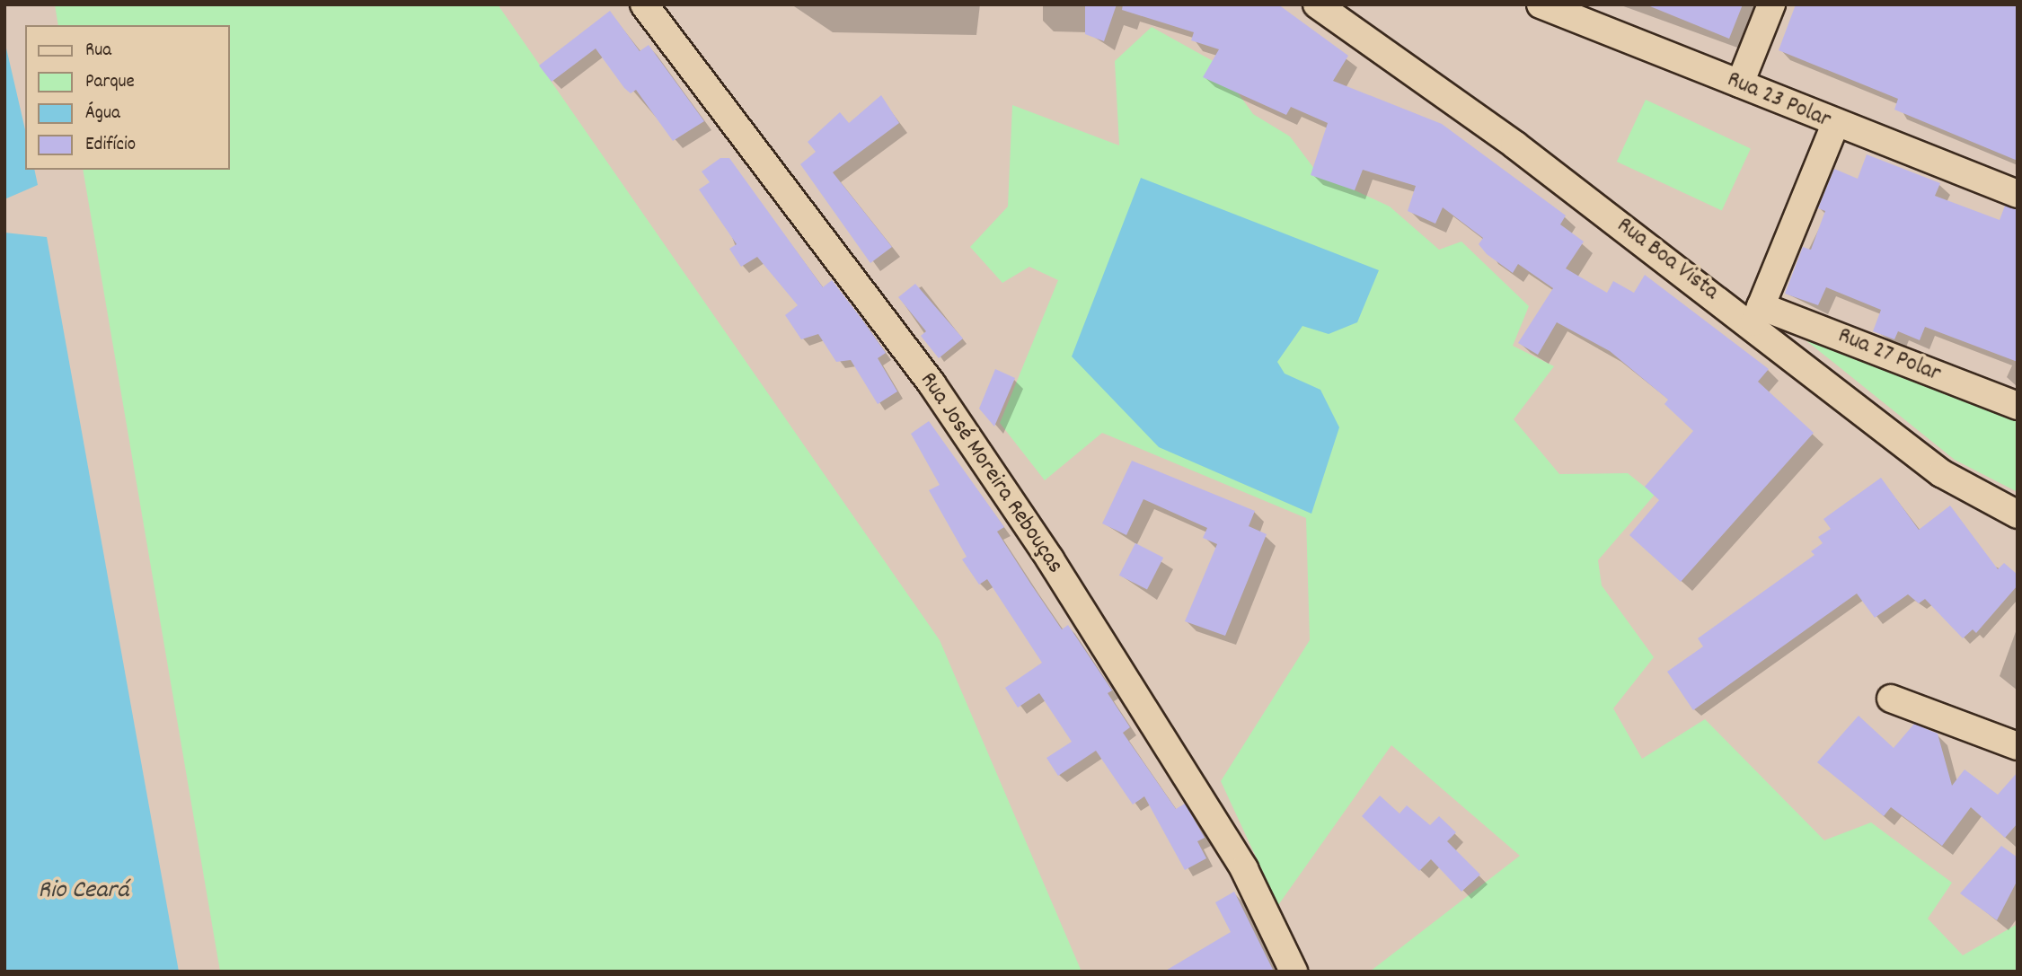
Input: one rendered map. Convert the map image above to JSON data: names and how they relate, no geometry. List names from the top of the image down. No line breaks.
{"streets":{"street":["Rua 23 Polar","Rua Boa Vista","Rua 27 Polar","Rua José Moreira Rebouças"]},"crossings":[["Rua Boa Vista","Rua 27 Polar"]],"water":["Rio Ceará"],"legend":["Rua","Parque","Água","Edifício"]}
